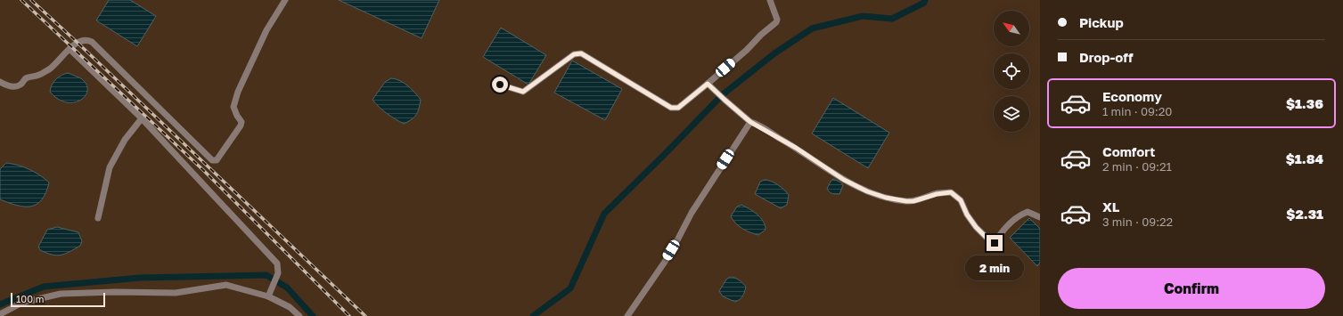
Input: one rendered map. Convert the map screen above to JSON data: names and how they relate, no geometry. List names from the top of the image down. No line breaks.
{"scale_bar":"100 m","north":"top left","page":{"banner":["Pickup","Drop-off"],"list":[{"name":"Economy","note":"1 min · 09:20","value":"$1.36"},{"name":"Comfort","note":"2 min · 09:21","value":"$1.84"},{"name":"XL","note":"3 min · 09:22","value":"$2.31"}],"bubble":"2 min","buttons":"Confirm","scale":"100 m"}}
